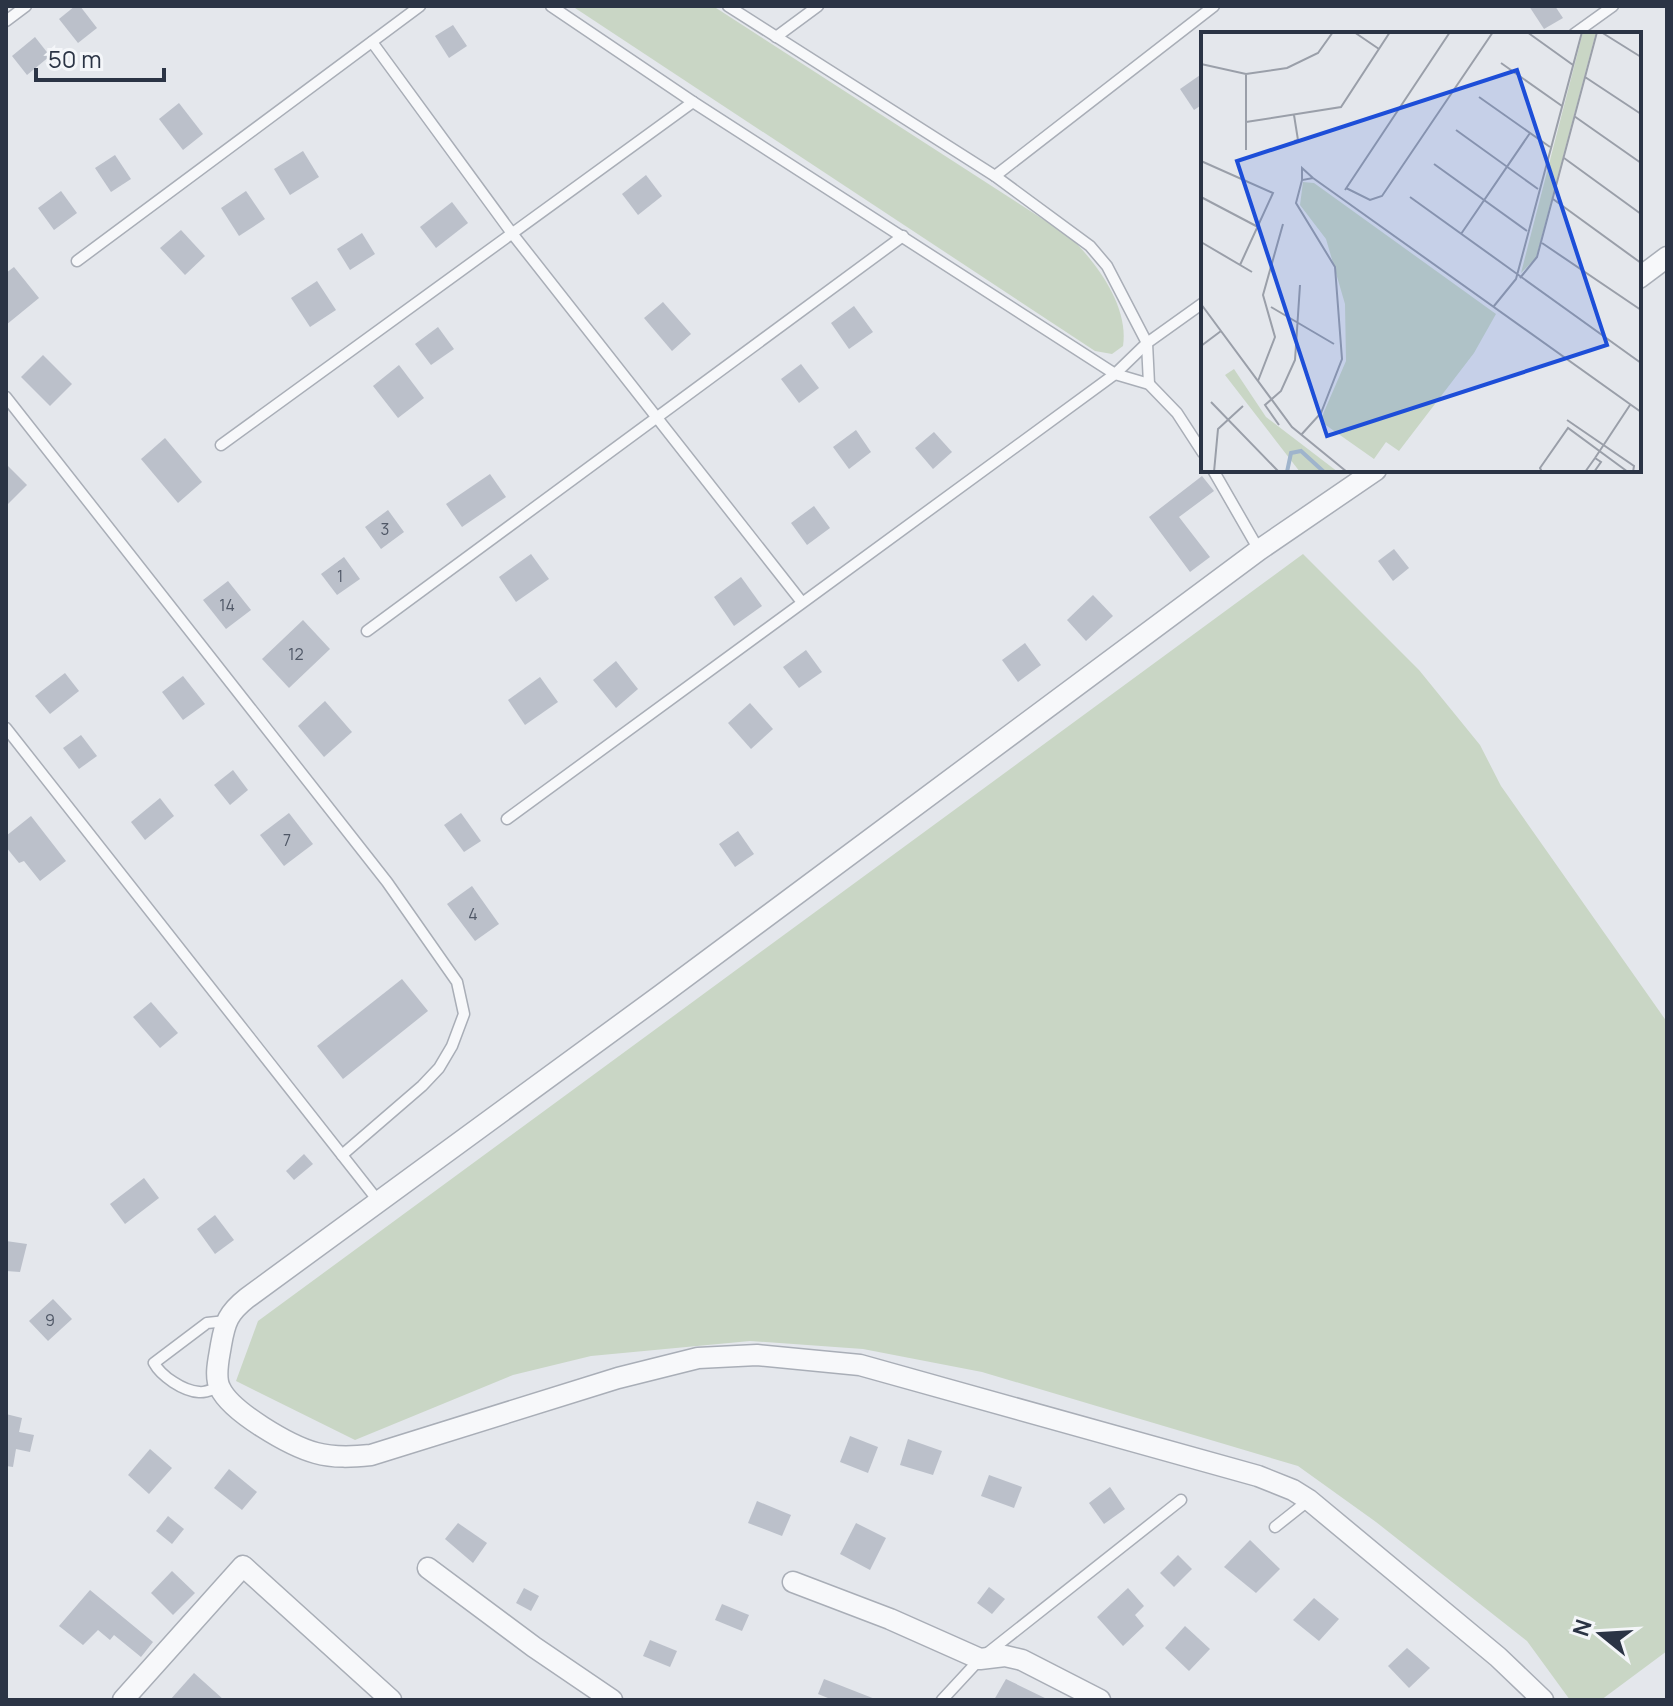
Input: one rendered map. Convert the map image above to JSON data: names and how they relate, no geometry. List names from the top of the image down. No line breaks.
{"house_numbers":["3","1","14","12","7","4","9"],"scale_bar":"50 m","north":"left"}
